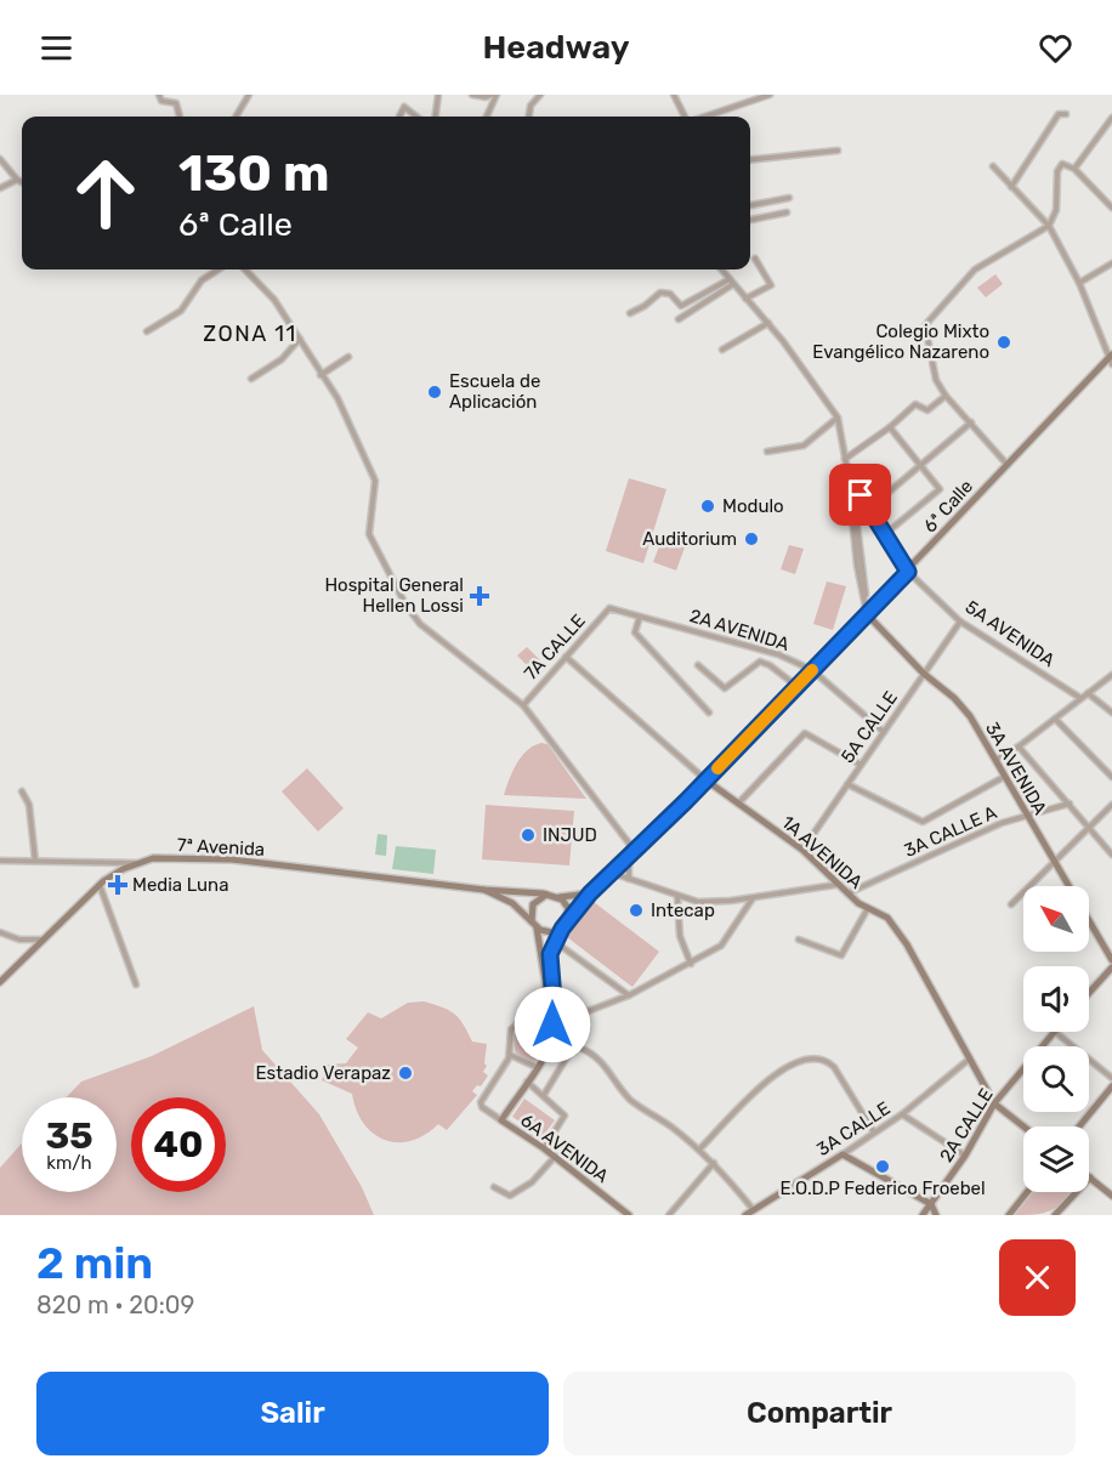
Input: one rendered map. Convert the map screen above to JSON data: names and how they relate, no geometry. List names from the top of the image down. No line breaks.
{"streets":{"main road":["6ª Calle","3A AVENIDA","7ª Avenida","1A AVENIDA","2A CALLE","3A CALLE","6A AVENIDA"],"street":["2A AVENIDA","5A AVENIDA","7A CALLE","5A CALLE","3A CALLE A"]},"crossings":[["6ª Calle","2A AVENIDA"],["6ª Calle","5A AVENIDA"],["6ª Calle","3A AVENIDA"],["6ª Calle","7ª Avenida"],["6ª Calle","1A AVENIDA"],["2A AVENIDA","7A CALLE"],["2A AVENIDA","5A CALLE"],["5A AVENIDA","5A CALLE"],["7A CALLE","1A AVENIDA"],["5A CALLE","3A AVENIDA"],["5A CALLE","1A AVENIDA"],["3A AVENIDA","3A CALLE A"],["3A CALLE A","1A AVENIDA"],["1A AVENIDA","2A CALLE"],["1A AVENIDA","3A CALLE"]],"districts":["ZONA 11"],"places":{"other":["Colegio Mixto Evangélico Nazareno","Escuela de Aplicación","Modulo","Auditorium","INJUD","Intecap","Estadio Verapaz","E.O.D.P Federico Froebel"],"health":["Hospital General Hellen Lossi","Media Luna"]},"north":"top left","page":{"header":"Headway","turn":["130 m","6ª Calle"],"speed":"35 km/h","limit":"40","heading":["2 min","820 m · 20:09"],"buttons":["Salir","Compartir"]}}
